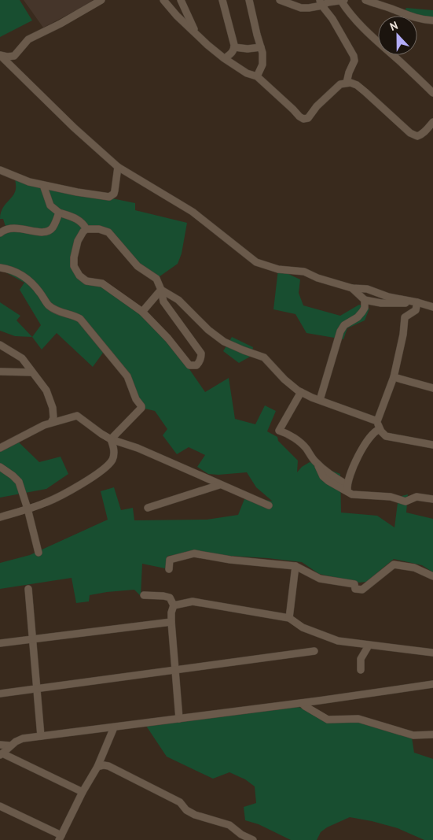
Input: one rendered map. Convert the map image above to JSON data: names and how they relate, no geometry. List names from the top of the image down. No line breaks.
{"north":"top"}
